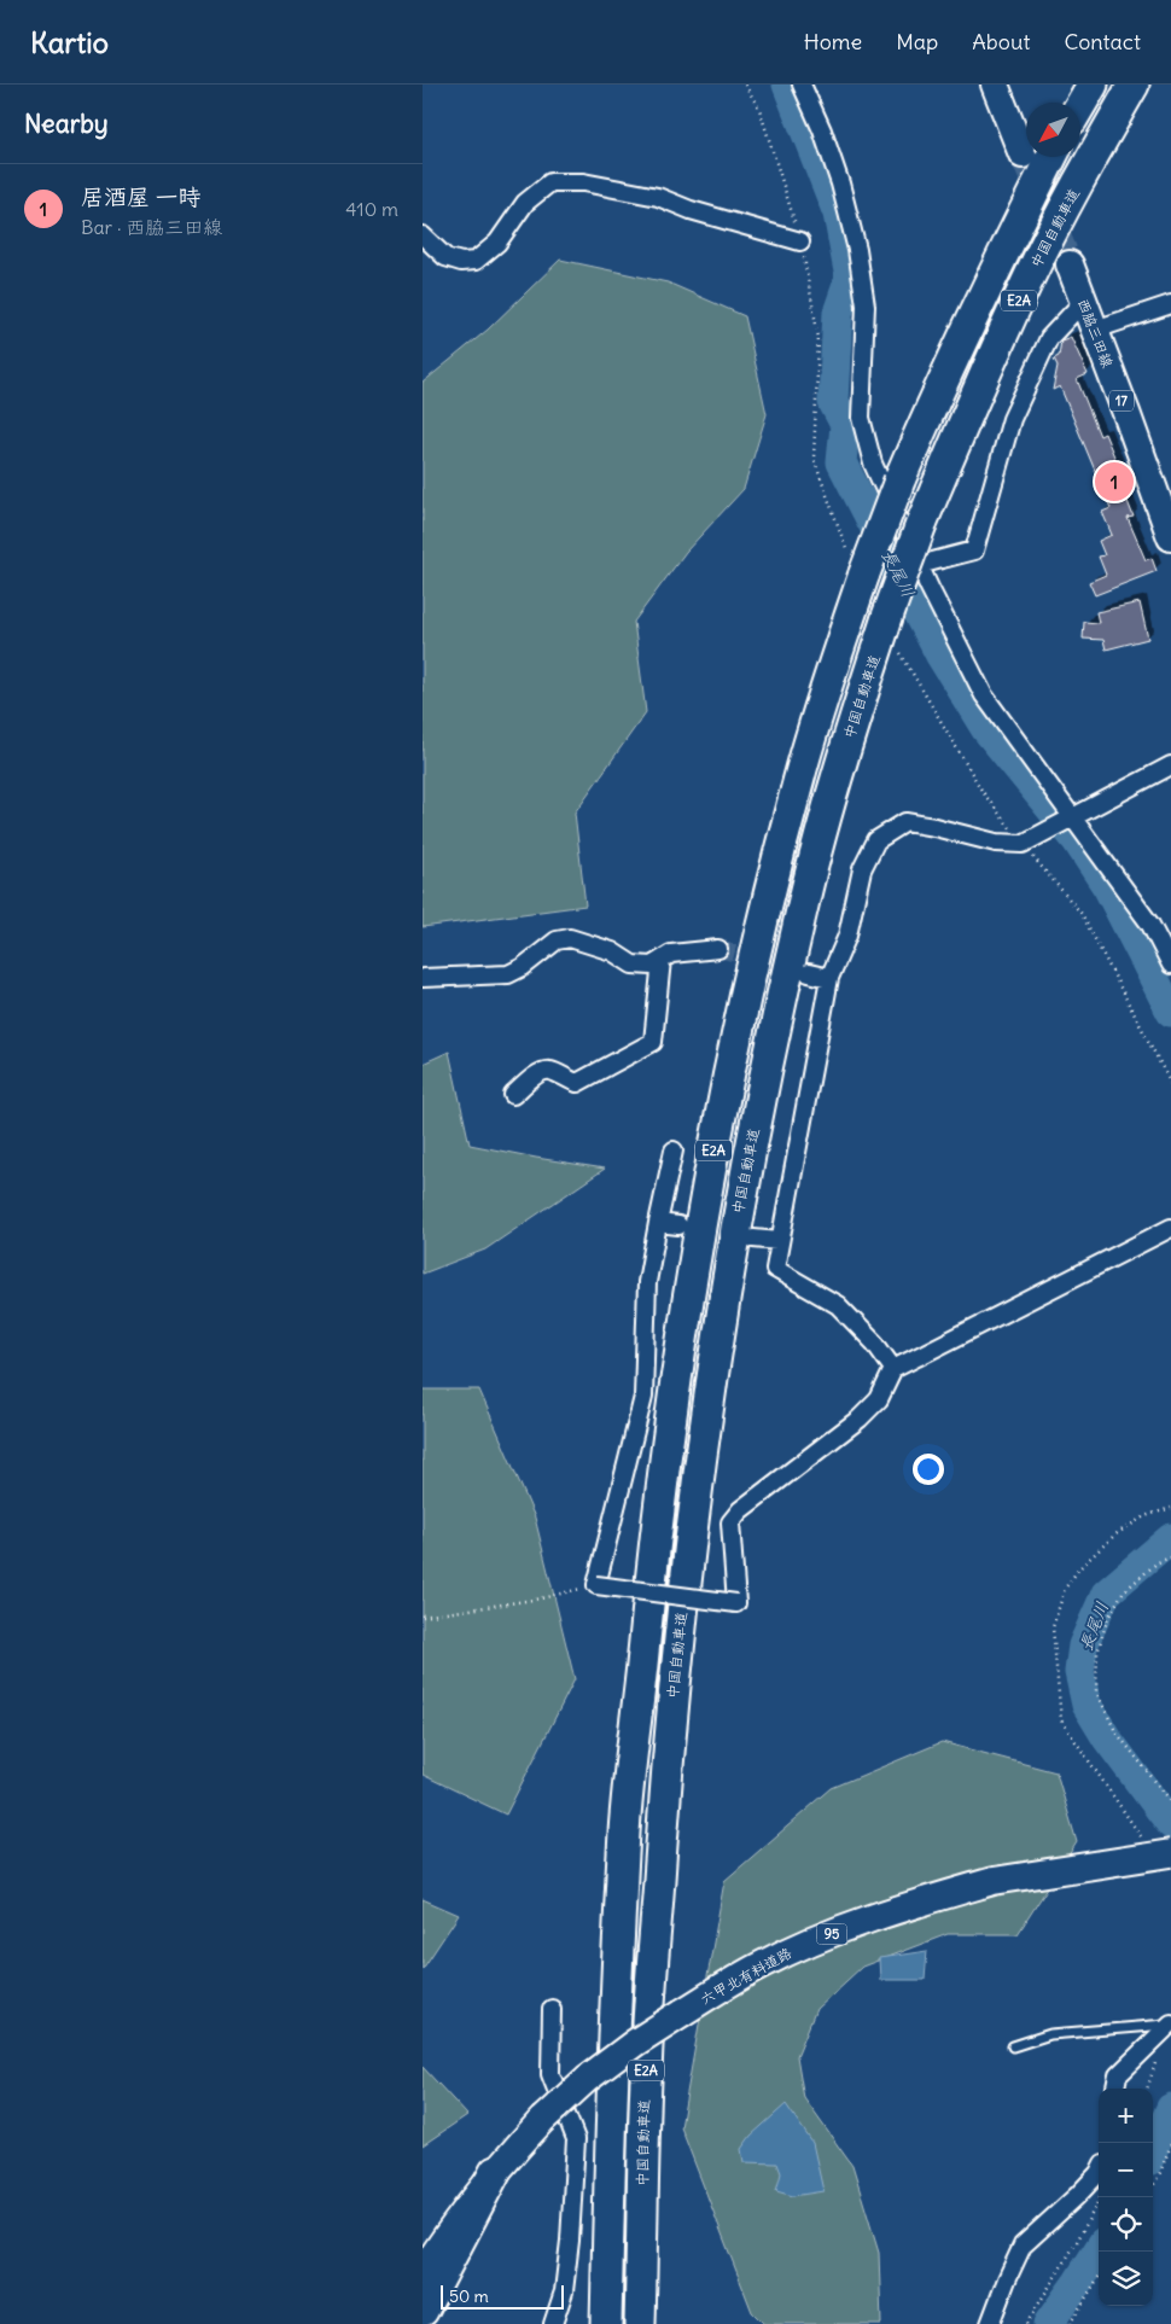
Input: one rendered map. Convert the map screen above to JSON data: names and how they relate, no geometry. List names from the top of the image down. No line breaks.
{"streets":{"highway":["中国自動車道","E2A"],"main road":["西脇三田線","17","95","六甲北有料道路"]},"water":["長尾川"],"scale_bar":"50 m","north":"bottom left","page":{"header":"Kartio","nav":["Home","Map","About","Contact"],"heading":"Nearby","list":[{"mark":"1","name":"居酒屋 一時","note":"Bar · 西脇三田線","value":"410 m"}],"pins":"1","map_buttons":["+","−"],"scale":"50 m"}}
